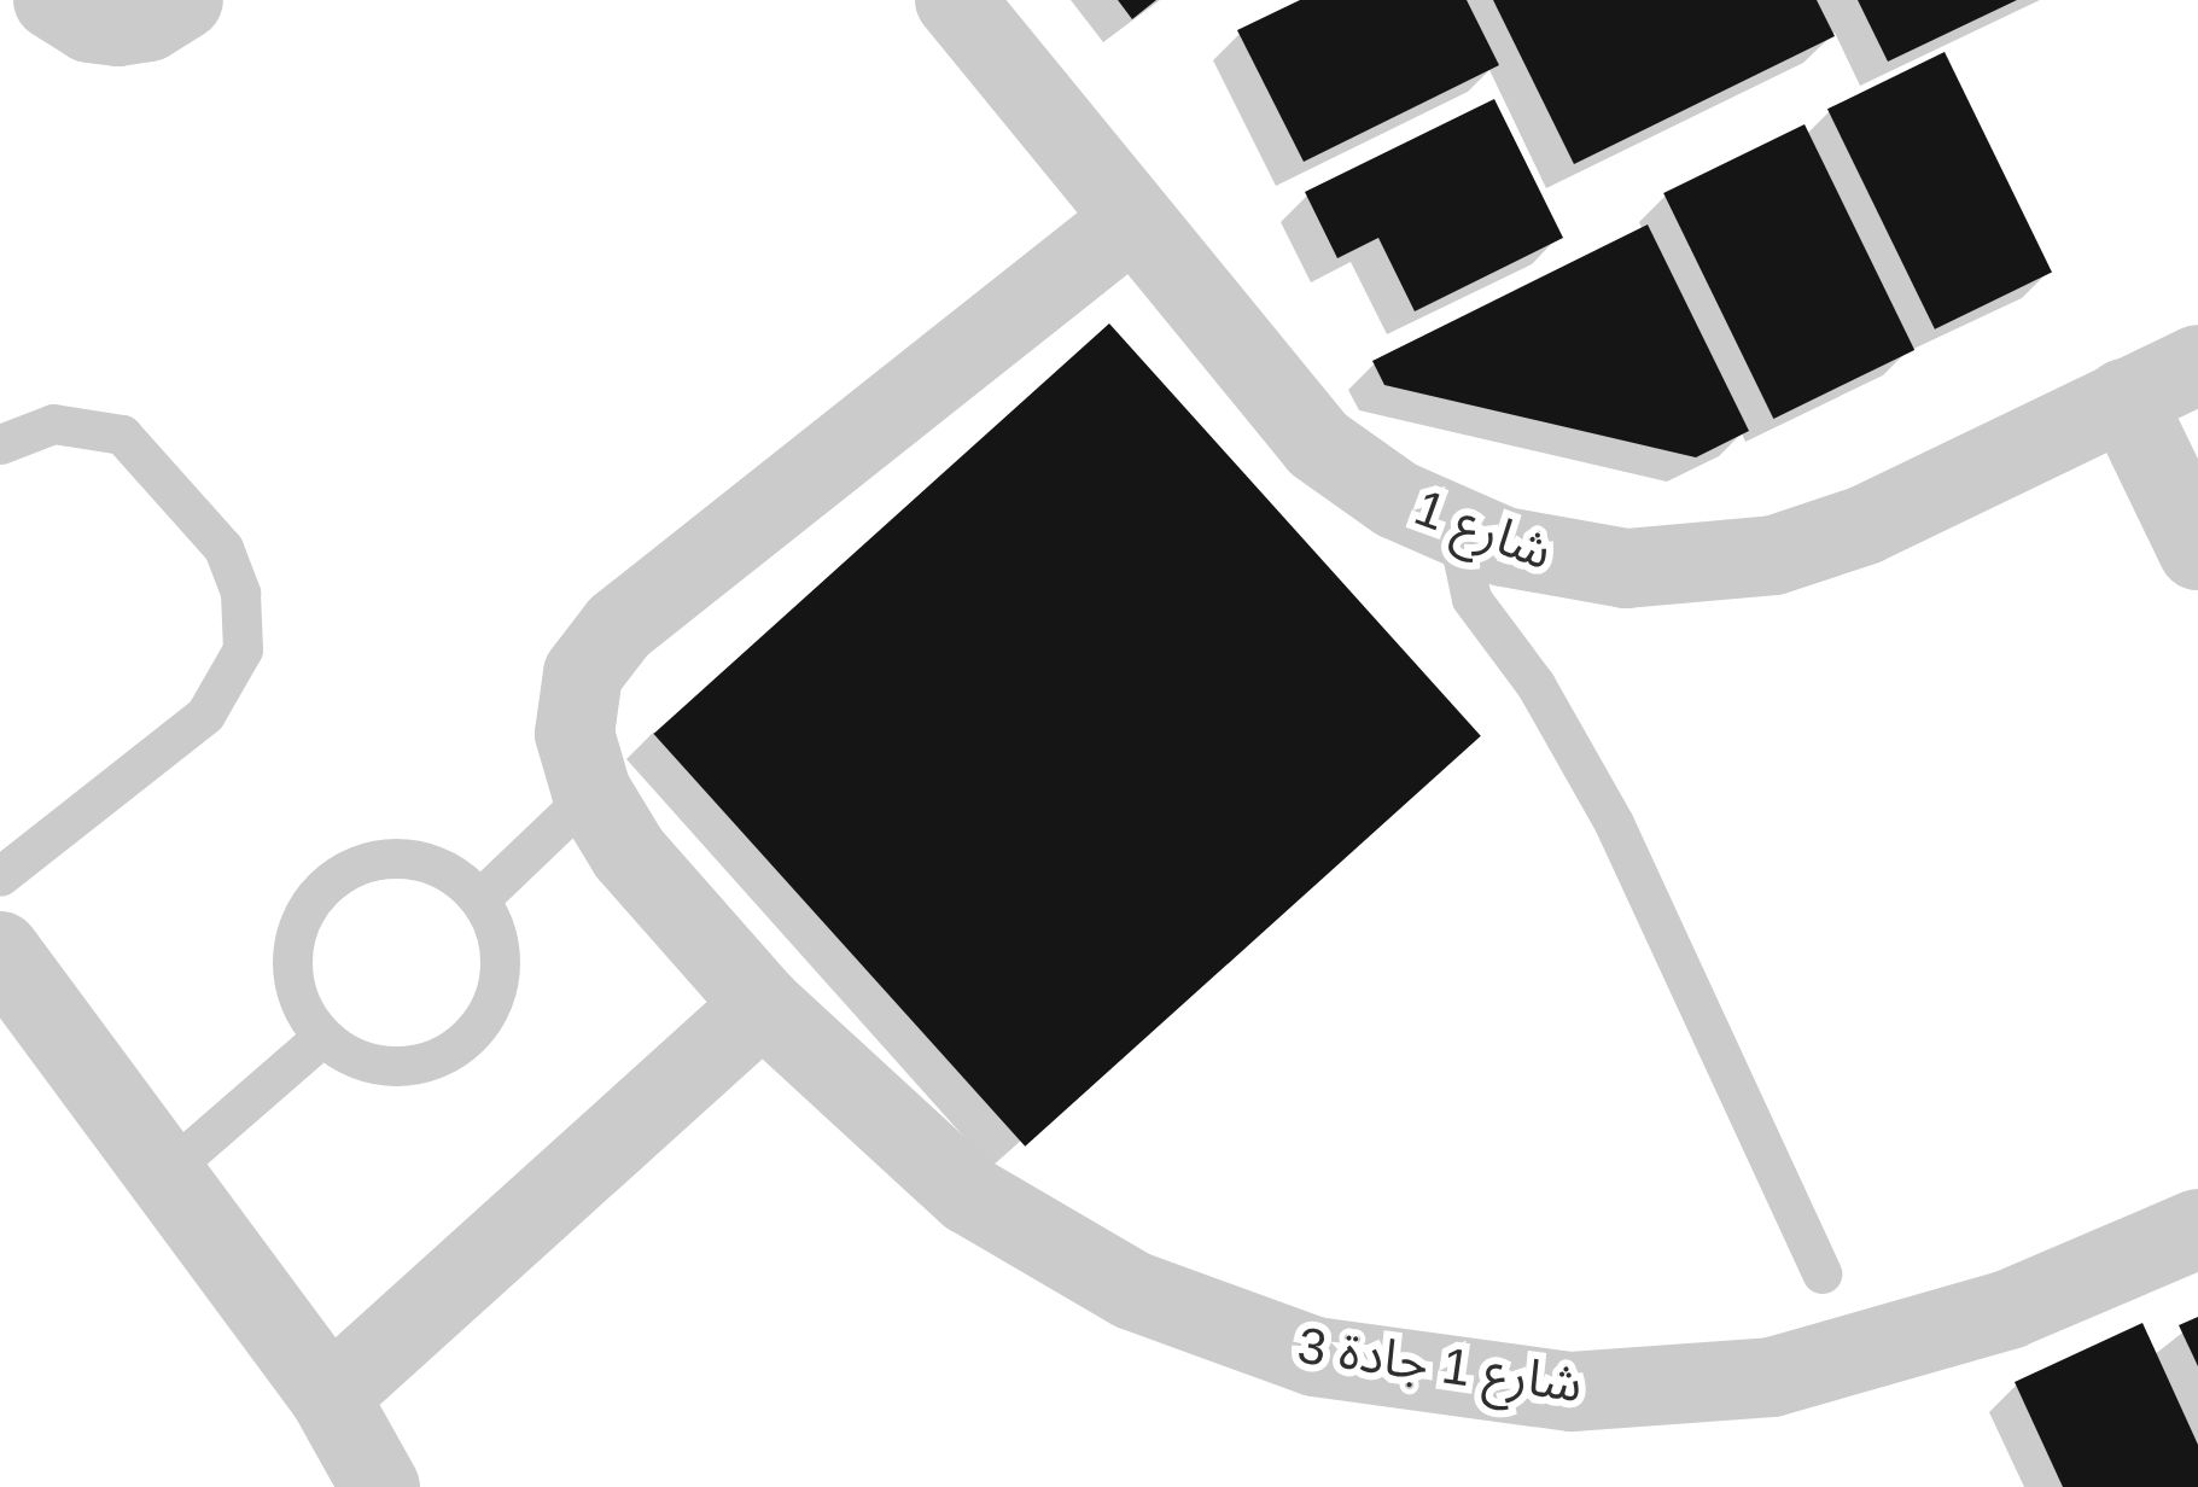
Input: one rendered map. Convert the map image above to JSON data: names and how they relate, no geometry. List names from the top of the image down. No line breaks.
{"streets":{"street":["شارع 1","شارع 1 جادة 3"]},"crossings":[["شارع 1","شارع 1 جادة 3"]]}
